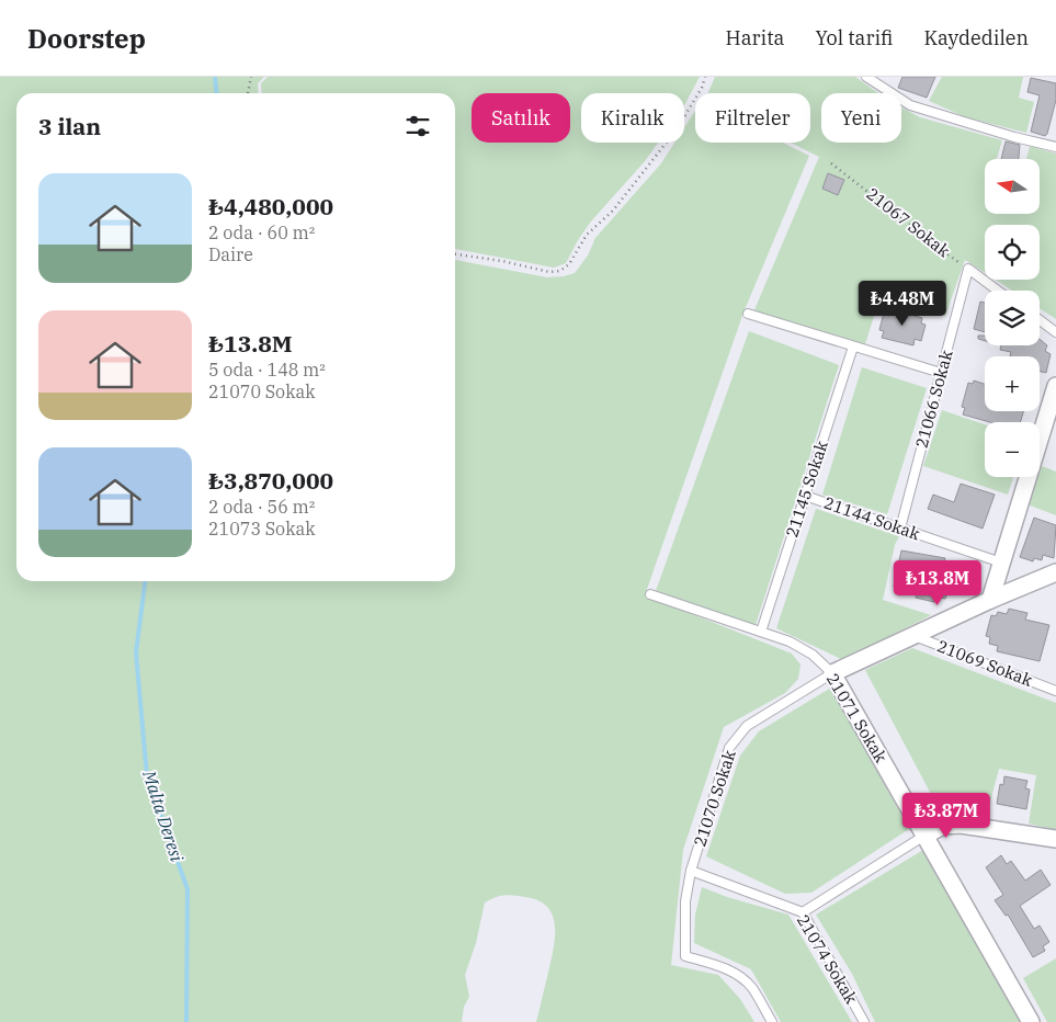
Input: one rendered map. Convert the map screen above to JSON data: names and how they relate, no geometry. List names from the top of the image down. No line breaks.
{"streets":{"street":["21071 Sokak","21070 Sokak"],"lane":["21066 Sokak","21145 Sokak","21144 Sokak","21069 Sokak","21074 Sokak"],"path":["21067 Sokak"]},"crossings":[["21067 Sokak","21066 Sokak"],["21066 Sokak","21144 Sokak"],["21145 Sokak","21144 Sokak"],["21145 Sokak","21071 Sokak"],["21069 Sokak","21070 Sokak"],["21071 Sokak","21070 Sokak"],["21070 Sokak","21074 Sokak"]],"water":["Malta Deresi"],"north":"left","page":{"header":"Doorstep","nav":["Harita","Yol tarifi","Kaydedilen"],"chip":["Satılık","Kiralık","Filtreler","Yeni"],"heading":"3 ilan","map_buttons":["+","−"],"list":[{"name":"₺4,480,000","note":"2 oda · 60 m² · Daire"},{"name":"₺13.8M","note":"5 oda · 148 m² · 21070 Sokak"},{"name":"₺3,870,000","note":"2 oda · 56 m² · 21073 Sokak"}],"price":["₺4.48M","₺13.8M","₺3.87M"]}}
